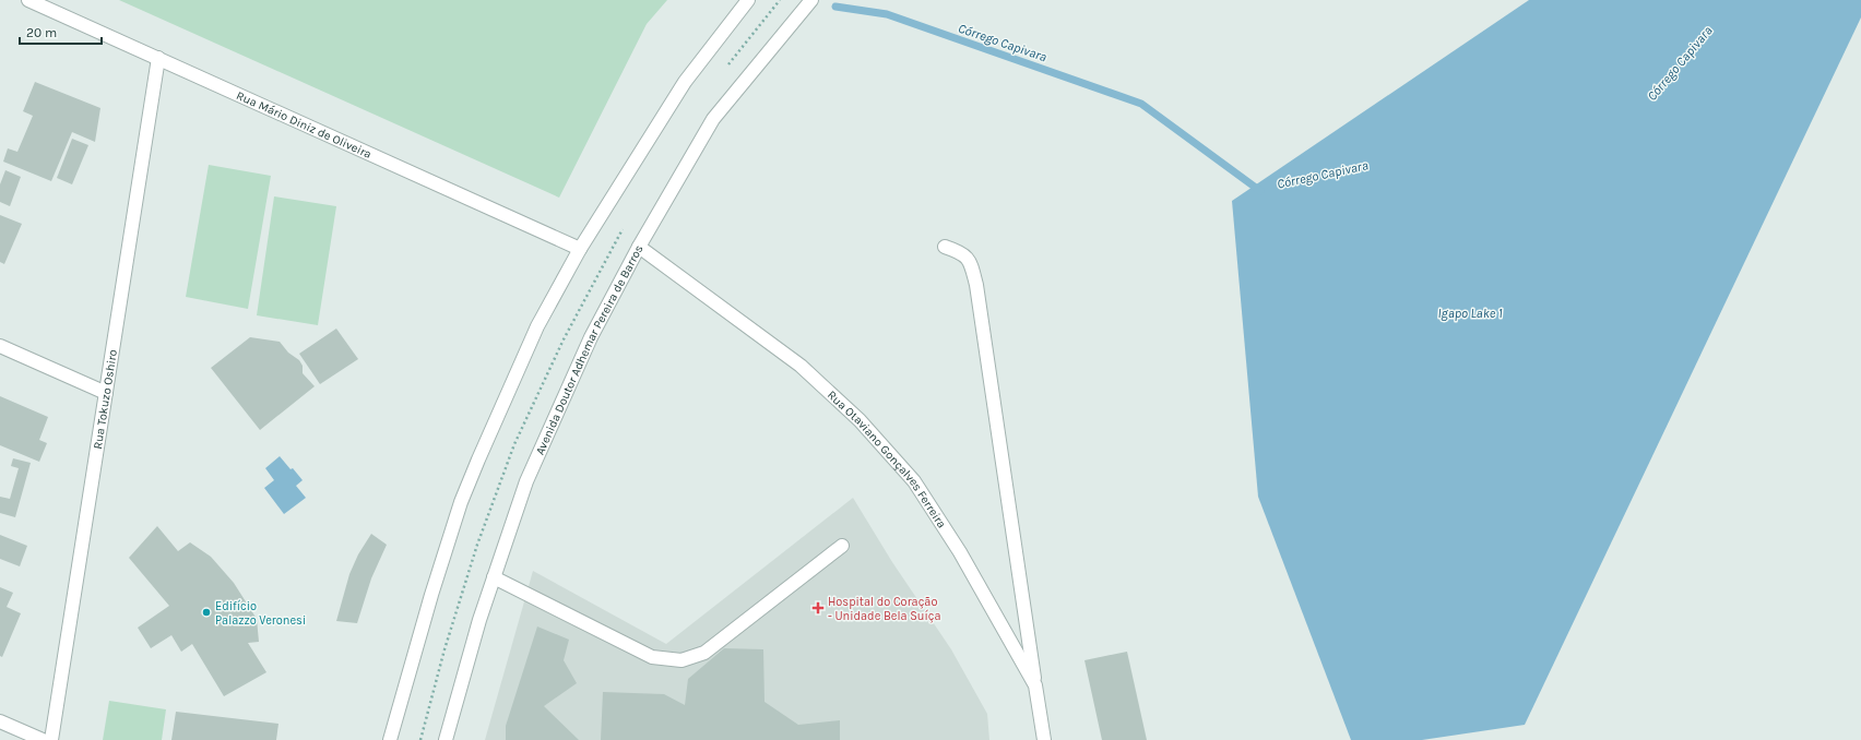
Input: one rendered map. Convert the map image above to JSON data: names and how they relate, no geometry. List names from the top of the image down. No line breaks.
{"streets":{"street":["Rua Mário Diniz de Oliveira","Avenida Doutor Adhemar Pereira de Barros","Rua Tokuzo Oshiro","Rua Otaviano Gonçalves Ferreira"]},"crossings":[["Rua Mário Diniz de Oliveira","Rua Tokuzo Oshiro"],["Avenida Doutor Adhemar Pereira de Barros","Rua Otaviano Gonçalves Ferreira"]],"water":["Córrego Capivara","Igapo Lake 1"],"places":{"health":["Hospital do Coração - Unidade Bela Suíça"],"other":["Edifício Palazzo Veronesi"]},"scale_bar":"20 m"}
